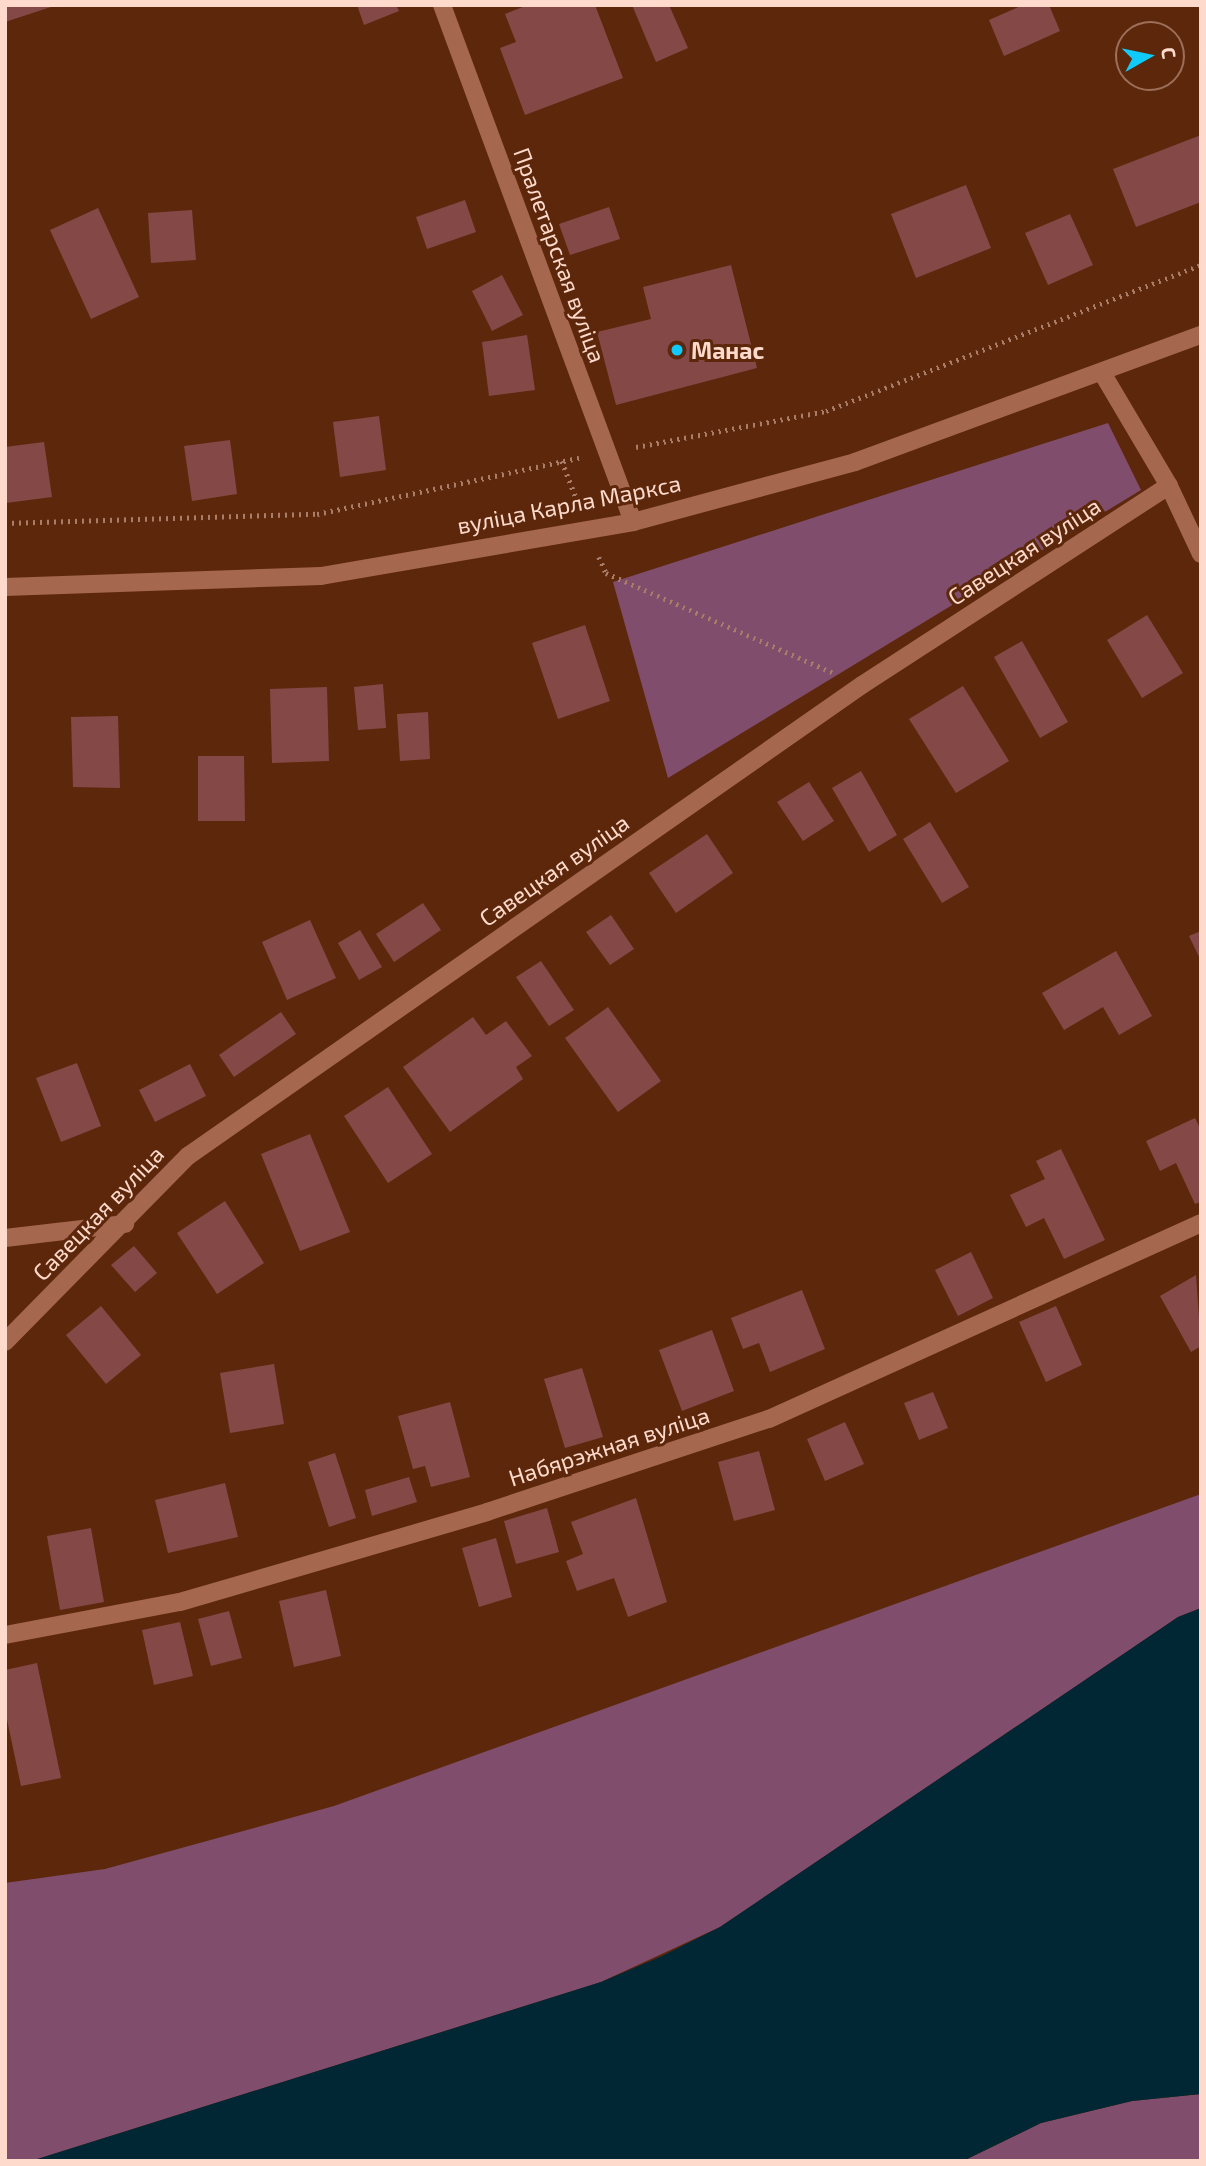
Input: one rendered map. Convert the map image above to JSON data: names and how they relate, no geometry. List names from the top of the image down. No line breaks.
{"streets":{"street":["Пралетарская вуліца","вуліца Карла Маркса","Савецкая вуліца","Набярэжная вуліца"]},"crossings":[["Пралетарская вуліца","вуліца Карла Маркса"]],"places":["Манас"],"north":"right"}
